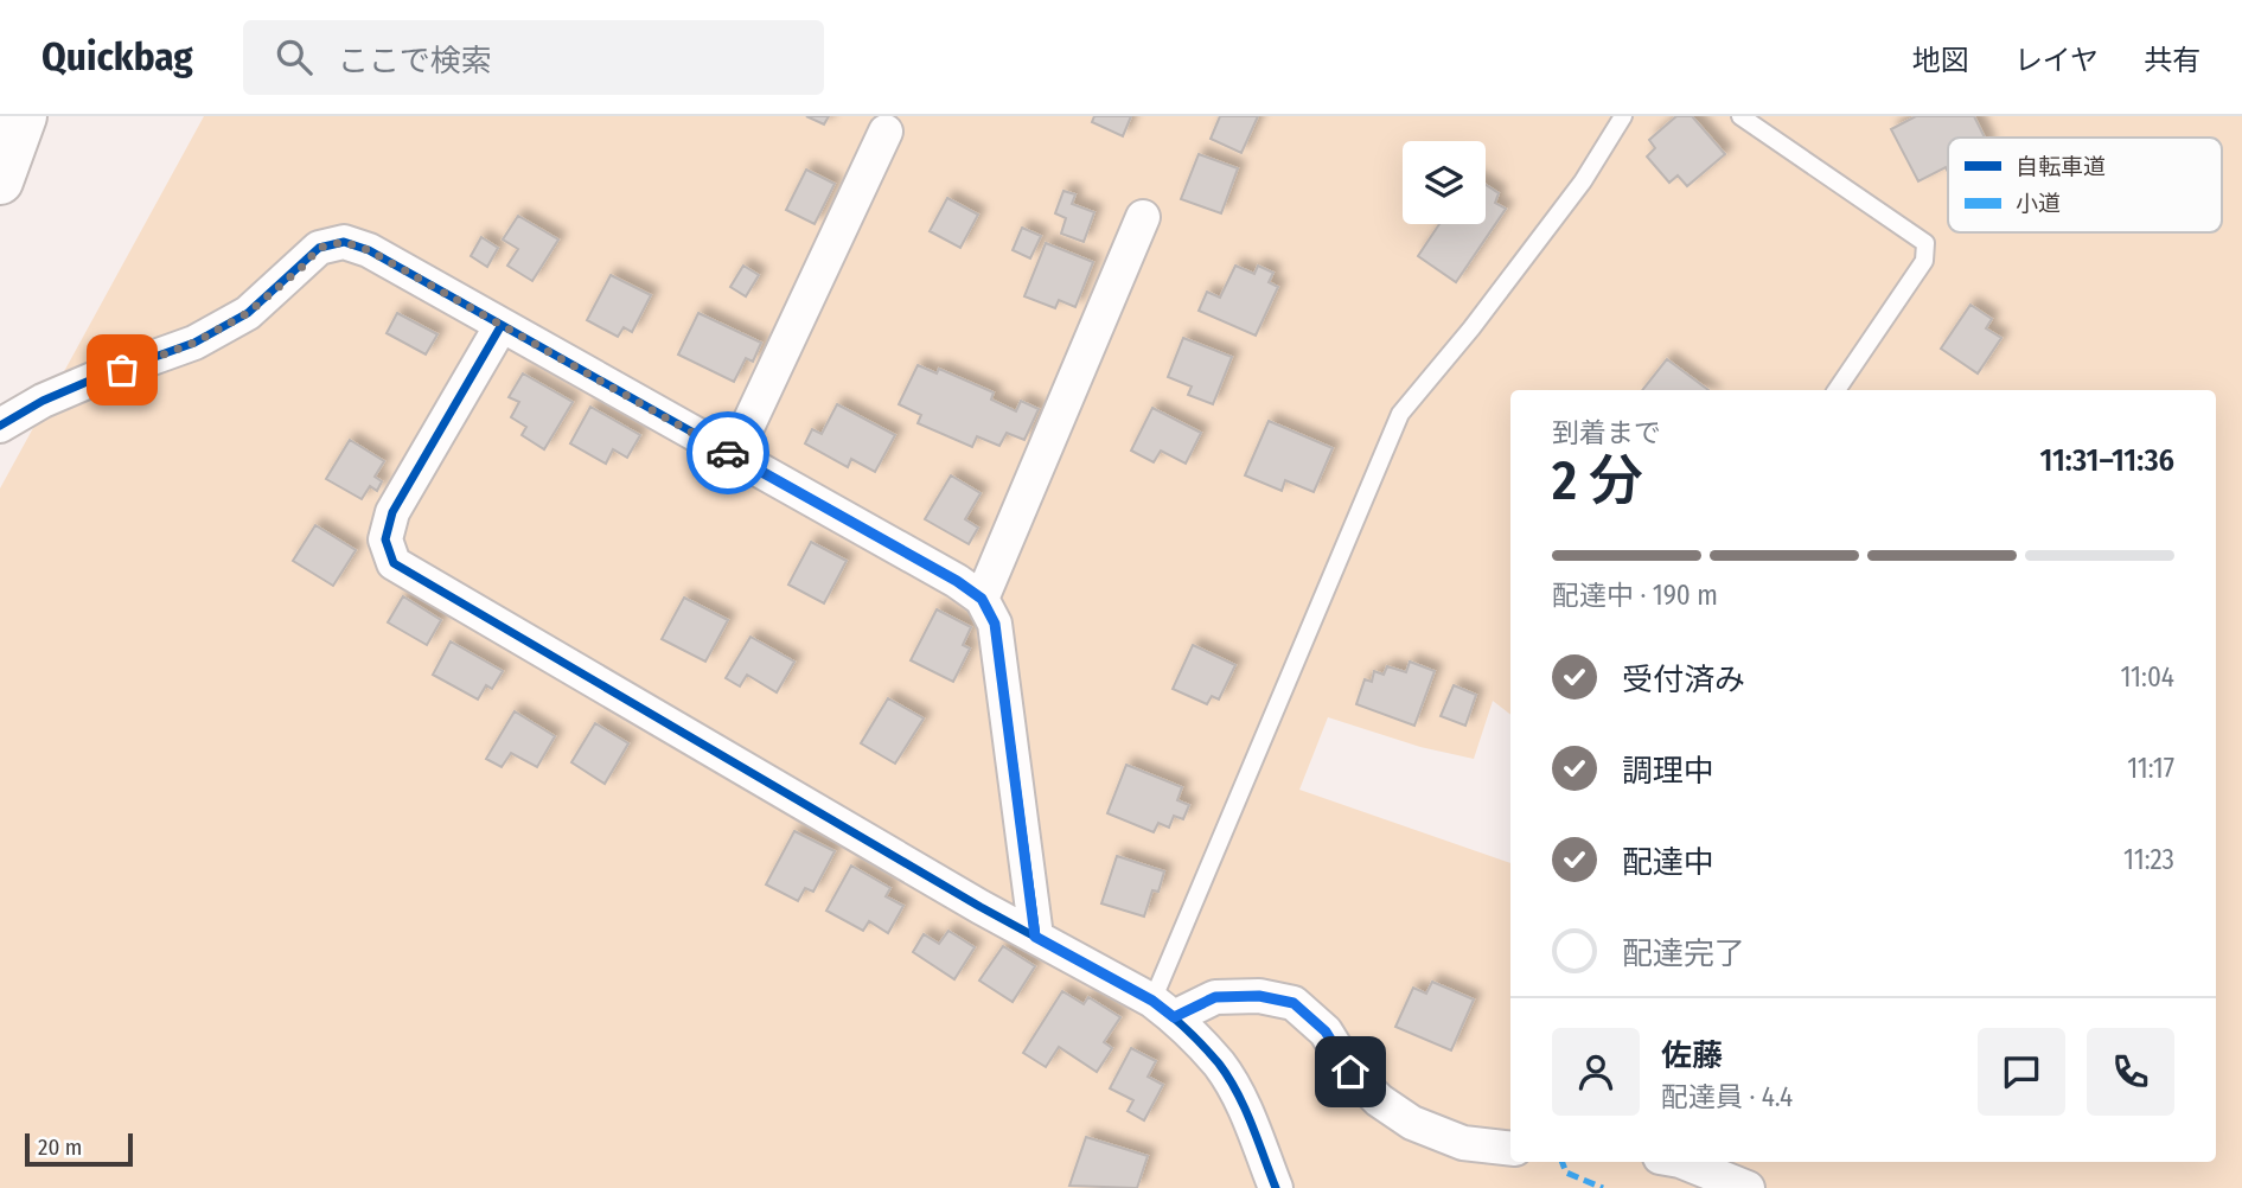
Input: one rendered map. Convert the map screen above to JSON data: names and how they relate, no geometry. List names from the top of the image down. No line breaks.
{"legend":["自転車道","小道"],"scale_bar":"20 m","page":{"header":"Quickbag","search":"ここで検索","nav":["地図","レイヤ","共有"],"heading":["2 分","到着まで","11:31–11:36"],"panel":["佐藤","配達員 · 4.4"],"bar":"配達中 · 190 m","list":[["受付済み","11:04"],["調理中","11:17"],["配達中","11:23"],"配達完了"],"scale":"20 m"}}
